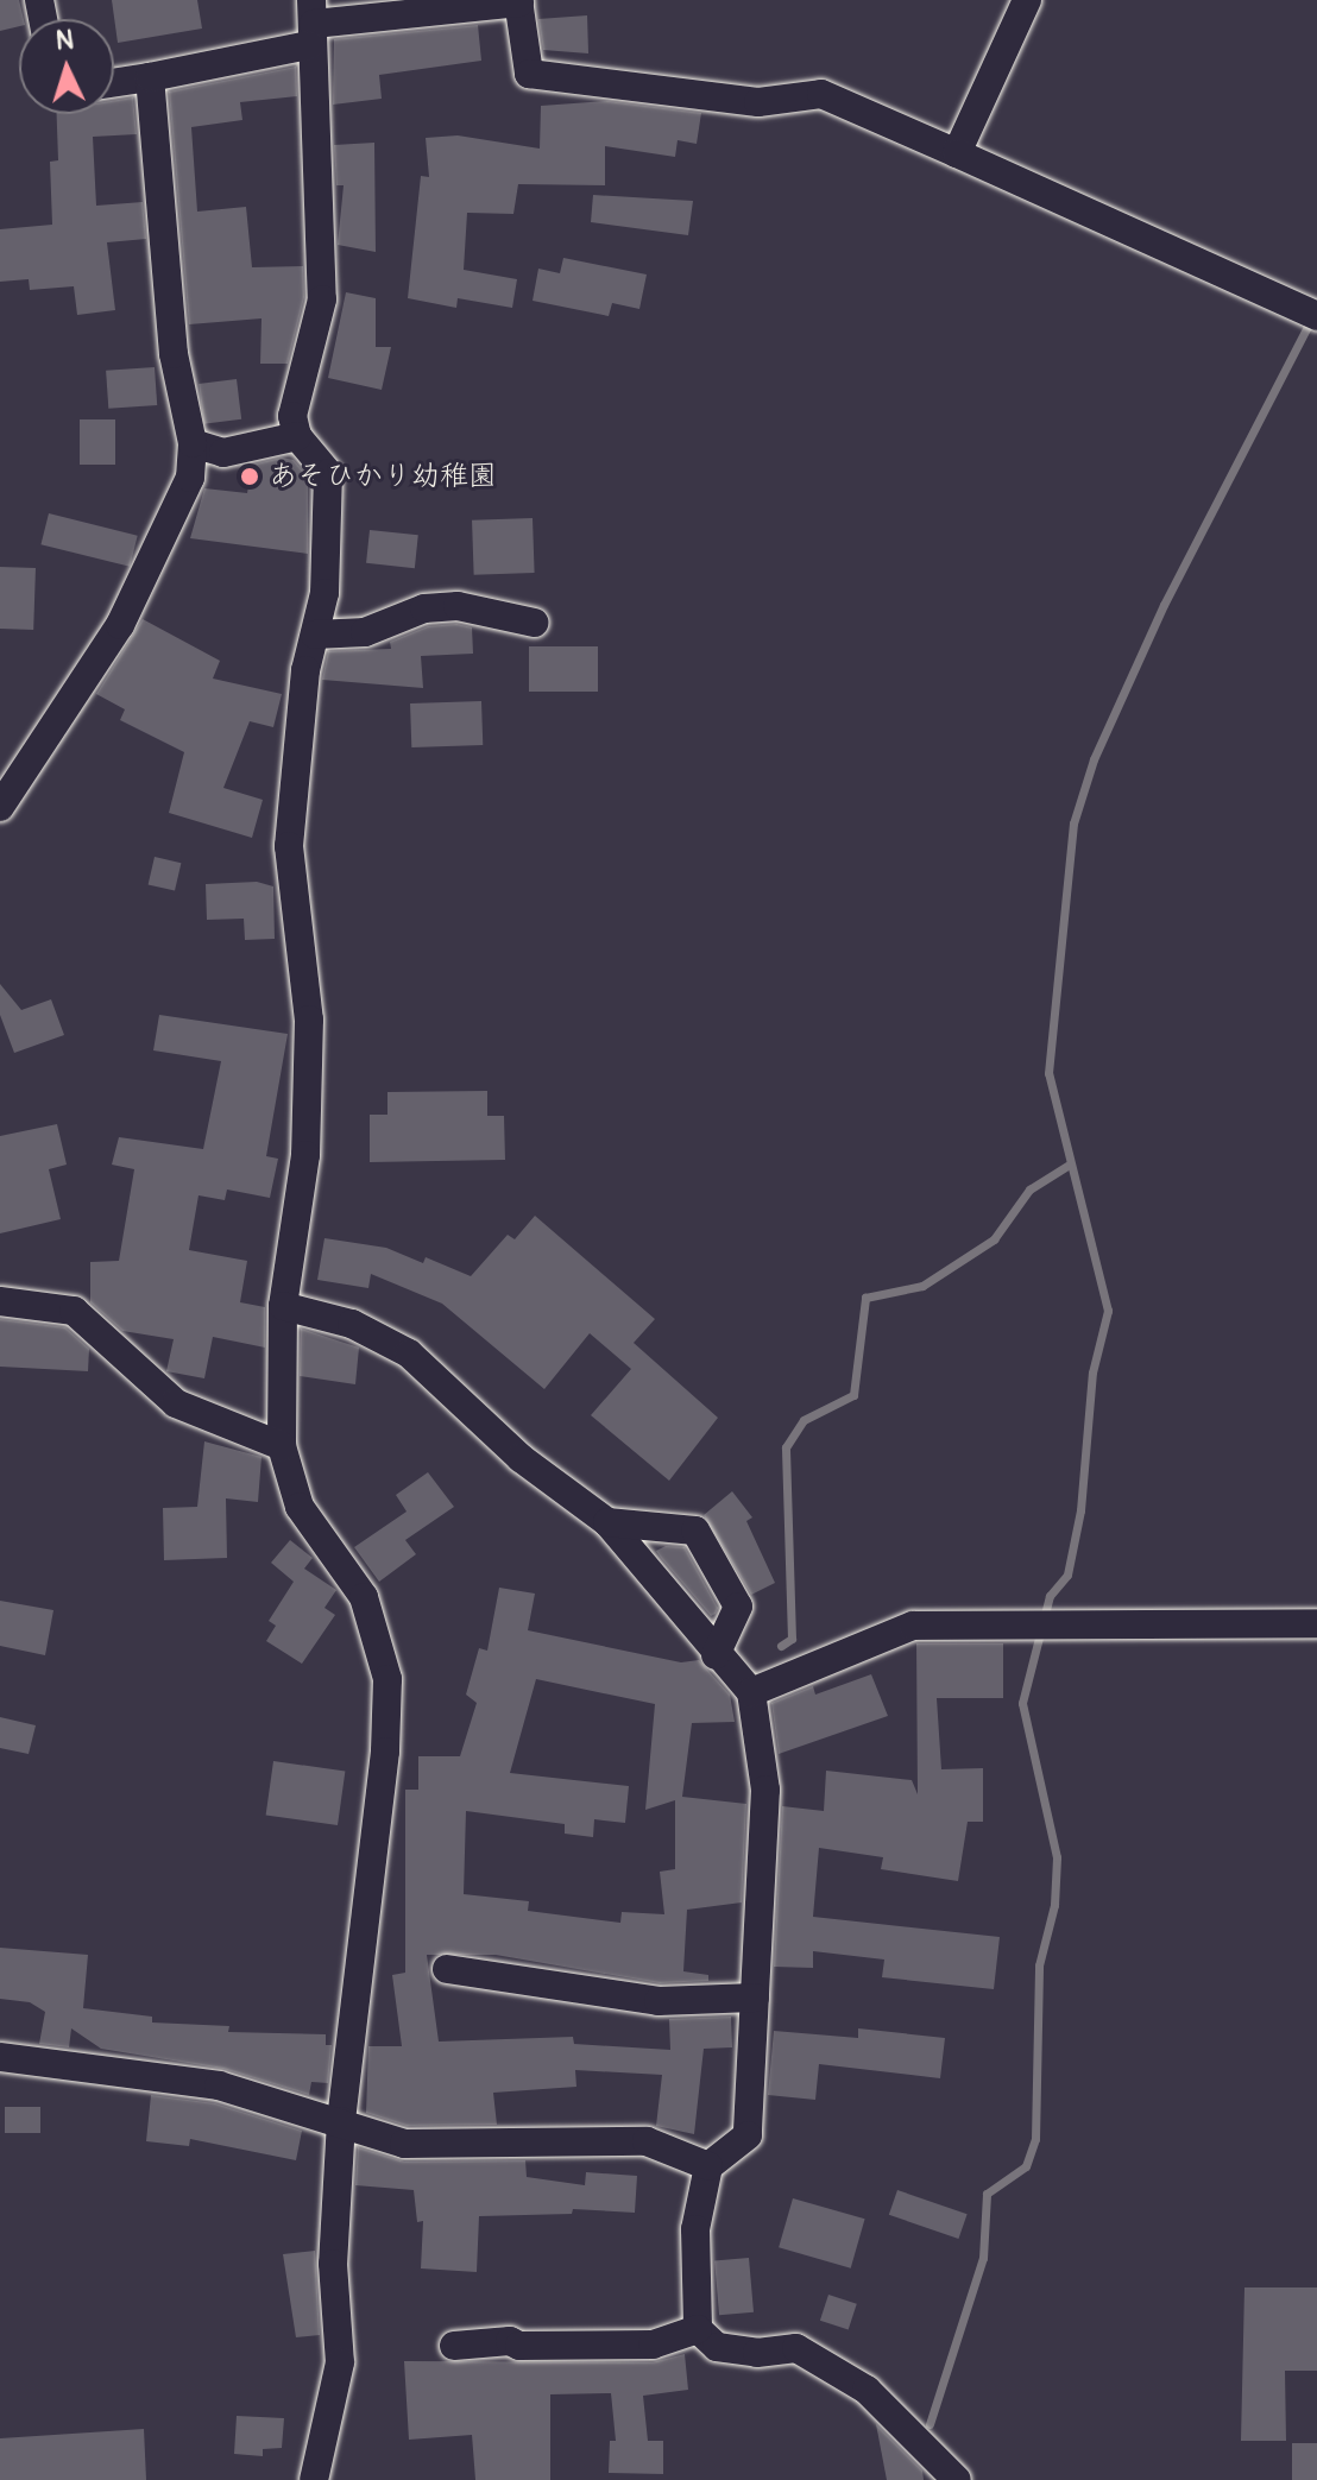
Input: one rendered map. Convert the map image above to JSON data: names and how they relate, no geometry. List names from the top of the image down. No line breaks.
{"places":["あそひかり幼稚園"],"north":"top"}
